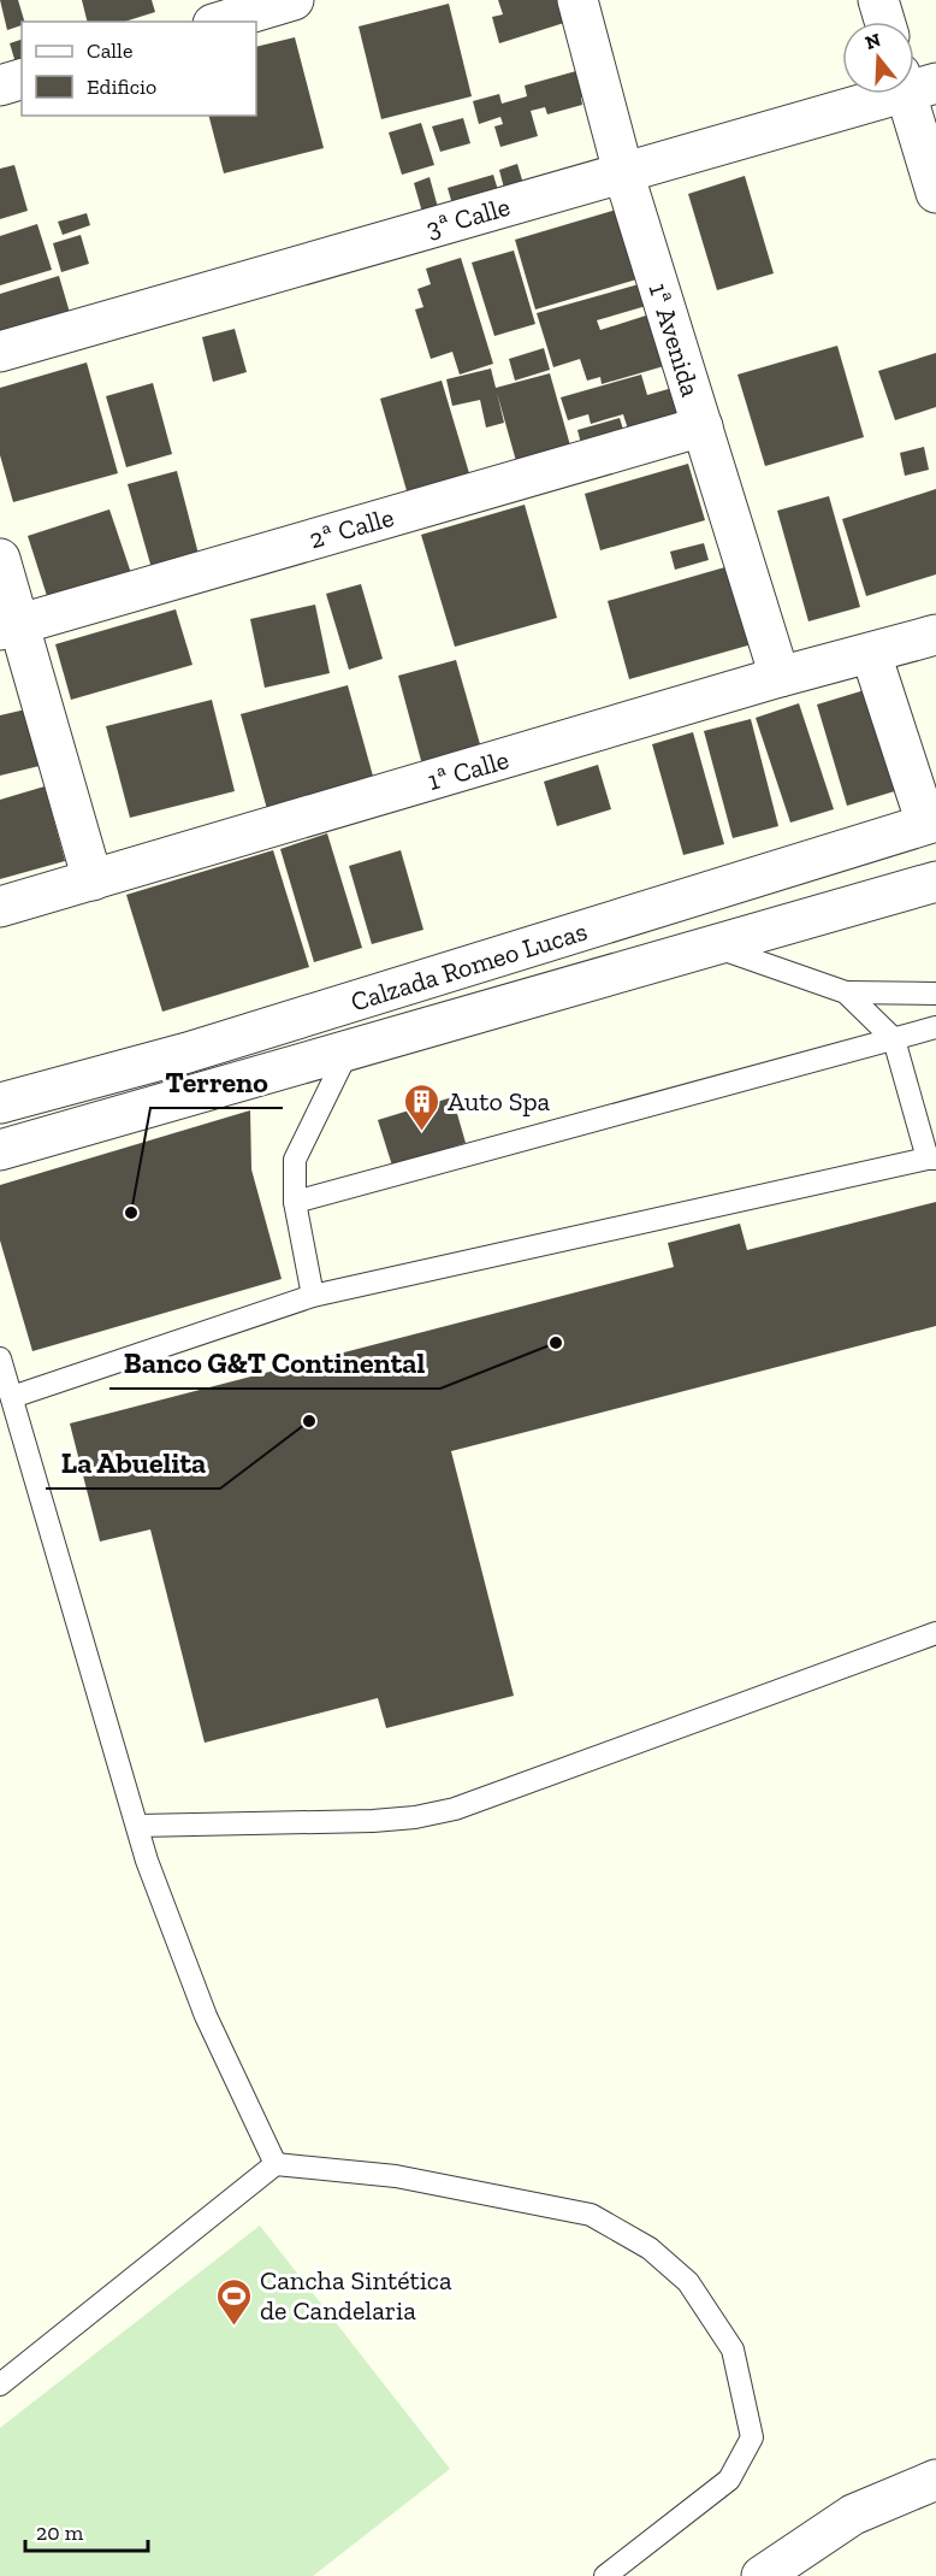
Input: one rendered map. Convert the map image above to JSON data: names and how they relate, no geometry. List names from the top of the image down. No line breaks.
{"streets":{"street":["3ª Calle","1ª Avenida","2ª Calle","1ª Calle","Calzada Romeo Lucas"]},"crossings":[["3ª Calle","1ª Avenida"],["1ª Avenida","2ª Calle"],["1ª Avenida","1ª Calle"]],"places":{"building":["Auto Spa"],"other":["Terreno","Banco G&T Continental","La Abuelita"],"sports":["Cancha Sintética de Candelaria"]},"legend":["Calle","Edificio"],"scale_bar":"20 m","north":"top"}
